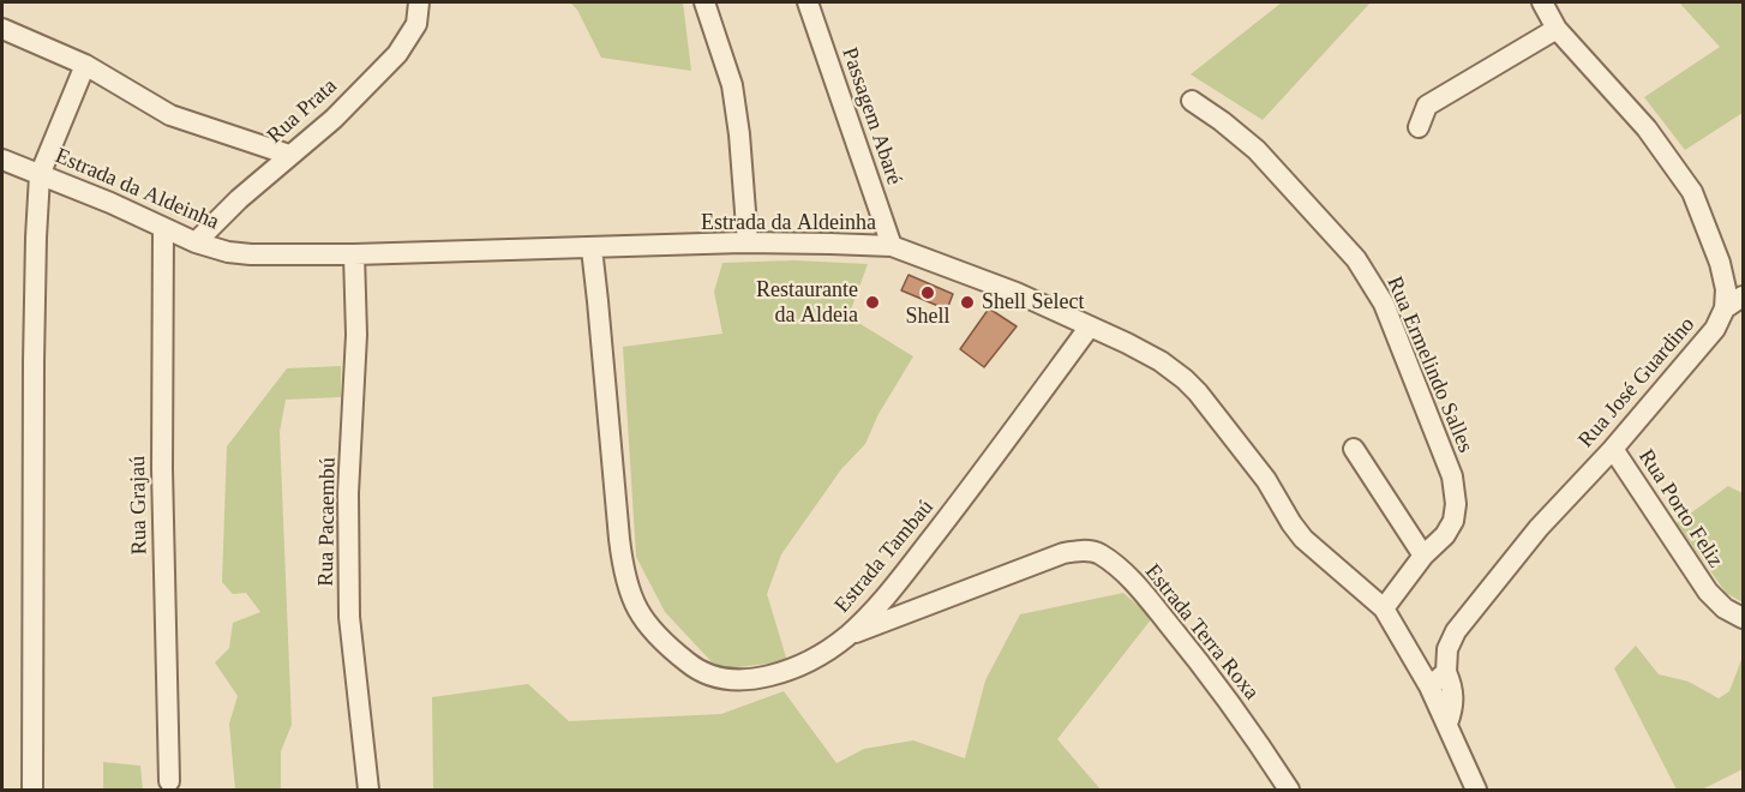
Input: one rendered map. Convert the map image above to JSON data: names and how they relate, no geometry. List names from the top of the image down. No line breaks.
{"streets":{"street":["Rua Prata","Passagem Abaré","Estrada da Aldeinha","Rua Ermelindo Salles","Rua José Guardino","Rua Grajaú","Rua Porto Feliz","Rua Pacaembú","Estrada Tambaú","Estrada Terra Roxa"]},"crossings":[["Rua Prata","Estrada da Aldeinha"],["Passagem Abaré","Estrada da Aldeinha"],["Estrada da Aldeinha","Rua Ermelindo Salles"],["Estrada da Aldeinha","Rua José Guardino"],["Estrada da Aldeinha","Rua Grajaú"],["Estrada da Aldeinha","Rua Pacaembú"],["Estrada da Aldeinha","Estrada Tambaú"],["Rua José Guardino","Rua Porto Feliz"],["Estrada Tambaú","Estrada Terra Roxa"]],"places":["Shell","Restaurante da Aldeia","Shell Select"]}
